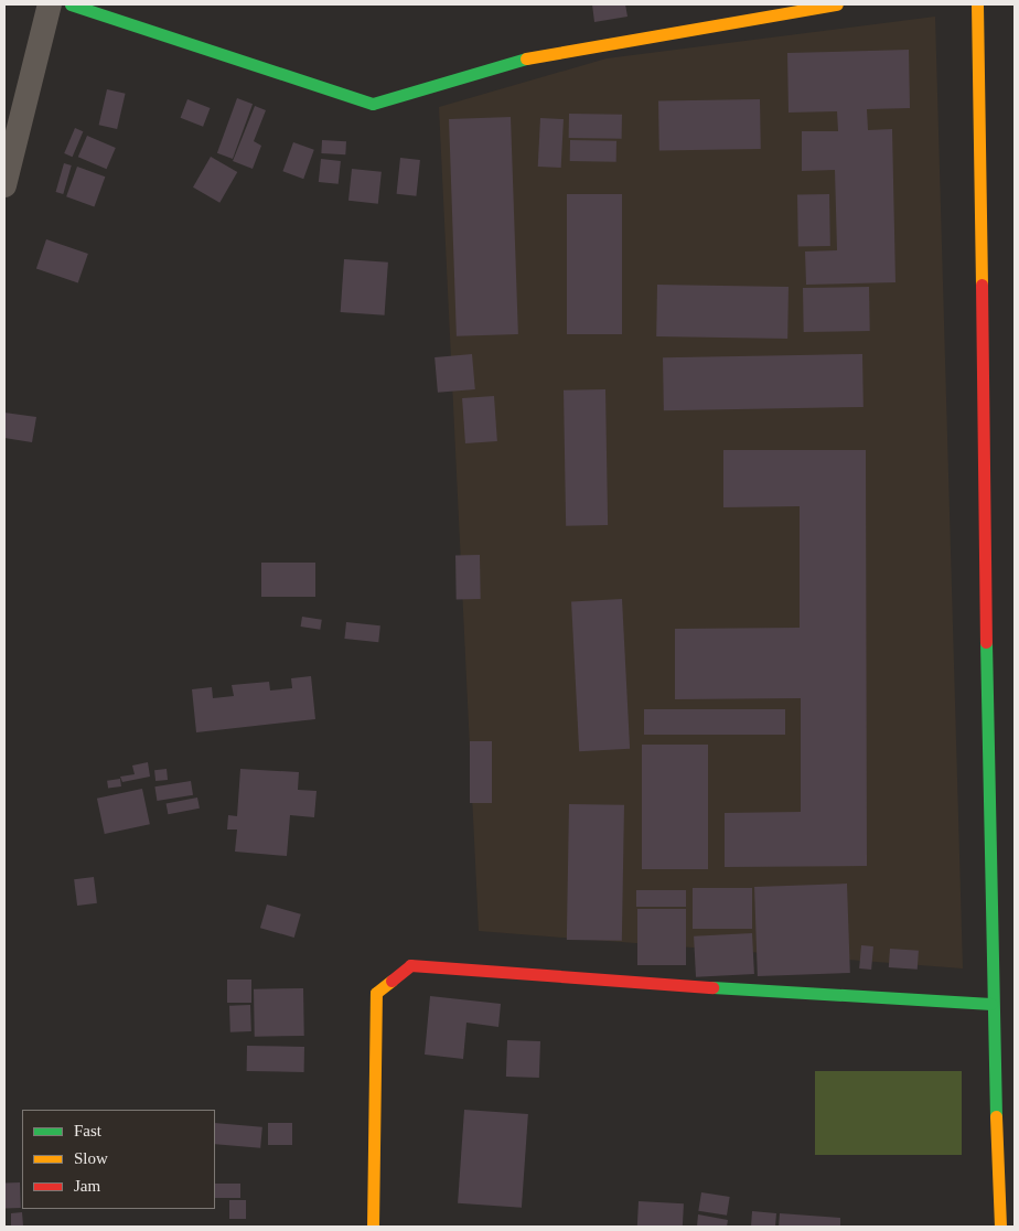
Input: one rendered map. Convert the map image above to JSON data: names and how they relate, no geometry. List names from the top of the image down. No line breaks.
{"legend":["Fast","Slow","Jam"]}
